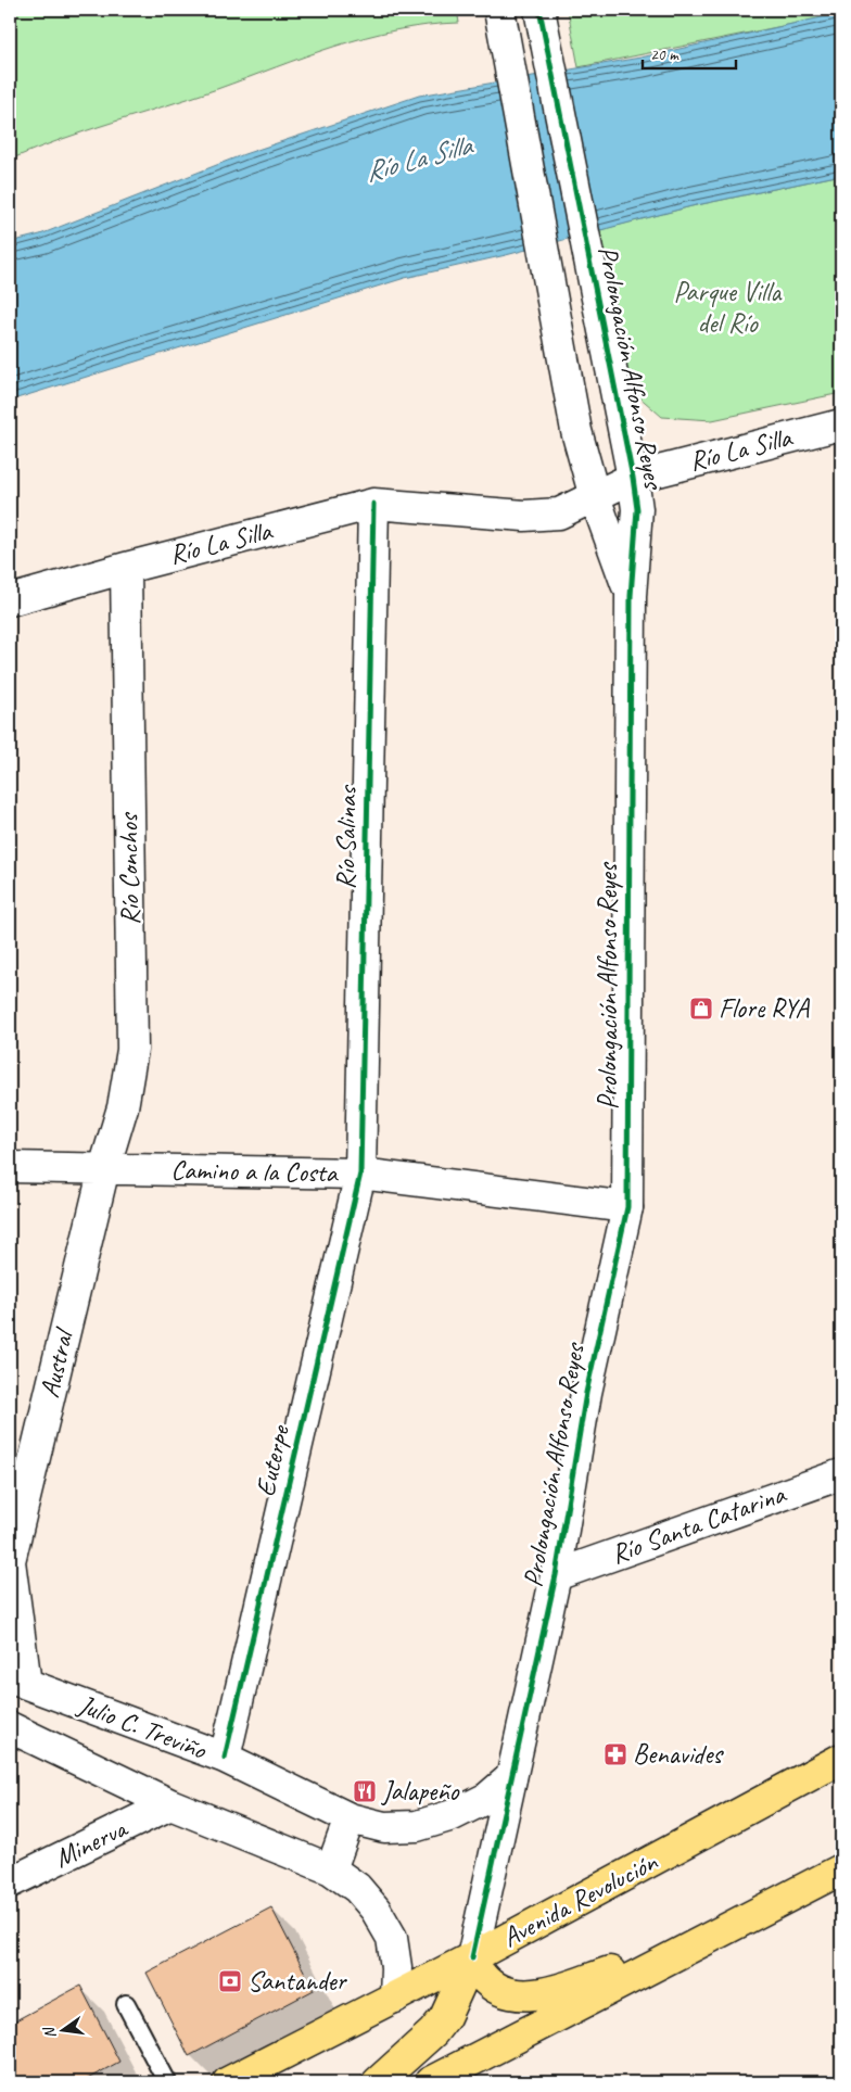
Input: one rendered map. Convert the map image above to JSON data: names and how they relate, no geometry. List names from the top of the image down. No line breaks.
{"streets":{"main road":["Avenida Revolución"],"street":["Prolongación Alfonso Reyes","Río La Silla","Río Salinas","Río Conchos","Camino a la Costa","Austral","Euterpe","Río Santa Catarina","Julio C. Treviño","Minerva"]},"crossings":[["Prolongación Alfonso Reyes","Río La Silla"],["Prolongación Alfonso Reyes","Camino a la Costa"],["Prolongación Alfonso Reyes","Río Santa Catarina"],["Prolongación Alfonso Reyes","Julio C. Treviño"],["Prolongación Alfonso Reyes","Avenida Revolución"],["Río La Silla","Río Salinas"],["Río La Silla","Río Conchos"],["Río Salinas","Camino a la Costa"],["Río Salinas","Euterpe"],["Río Conchos","Camino a la Costa"],["Río Conchos","Austral"],["Camino a la Costa","Austral"],["Camino a la Costa","Euterpe"],["Austral","Julio C. Treviño"],["Euterpe","Julio C. Treviño"],["Julio C. Treviño","Minerva"],["Julio C. Treviño","Avenida Revolución"]],"water":["Río La Silla"],"parks":["Parque Villa del Río"],"places":{"shop":["Flore RYA"],"pharmacy":["Benavides"],"restaurant":["Jalapeño"],"bank":["Santander"]},"scale_bar":"20 m","north":"left"}
